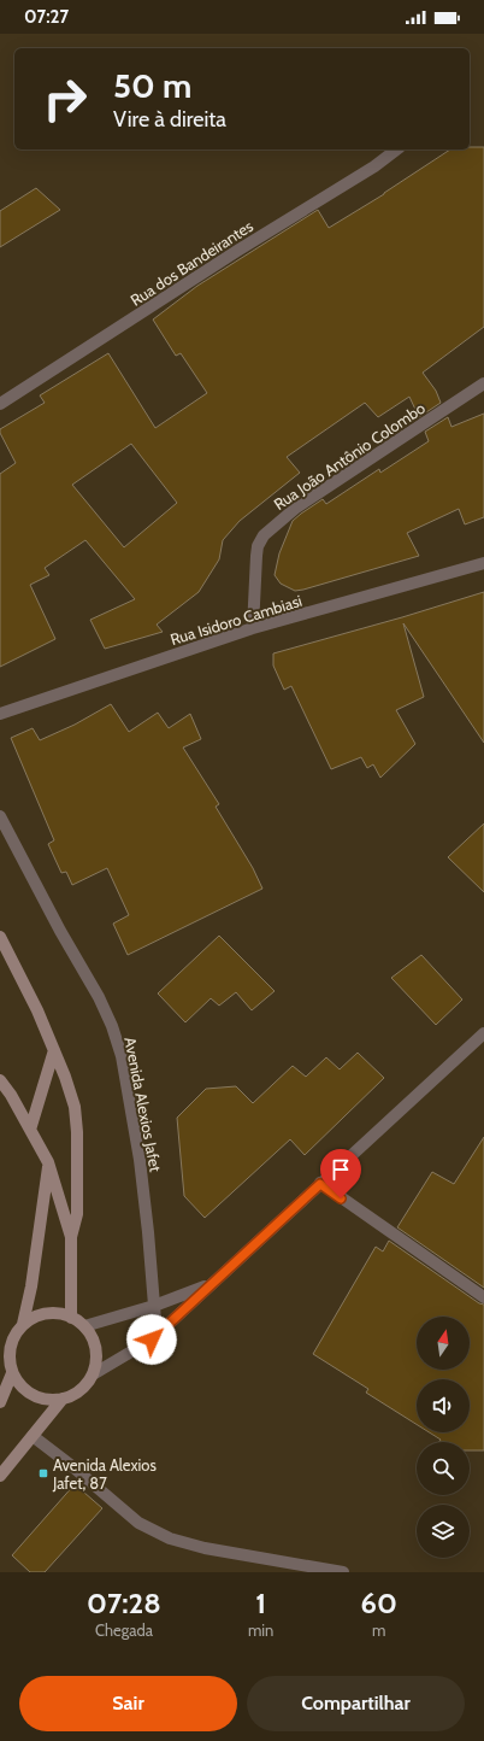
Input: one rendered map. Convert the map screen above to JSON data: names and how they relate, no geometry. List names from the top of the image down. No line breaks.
{"streets":{"street":["Rua dos Bandeirantes","Rua João Antônio Colombo","Rua Isidoro Cambiasi","Avenida Alexios Jafet"]},"crossings":[["Rua João Antônio Colombo","Rua Isidoro Cambiasi"]],"places":{"transit":["Avenida Alexios Jafet, 87"]},"north":"top","page":{"status":"07:27","turn":["50 m","Vire à direita"],"eta":["07:28","Chegada","1","min","60","m"],"buttons":["Sair","Compartilhar"]}}
